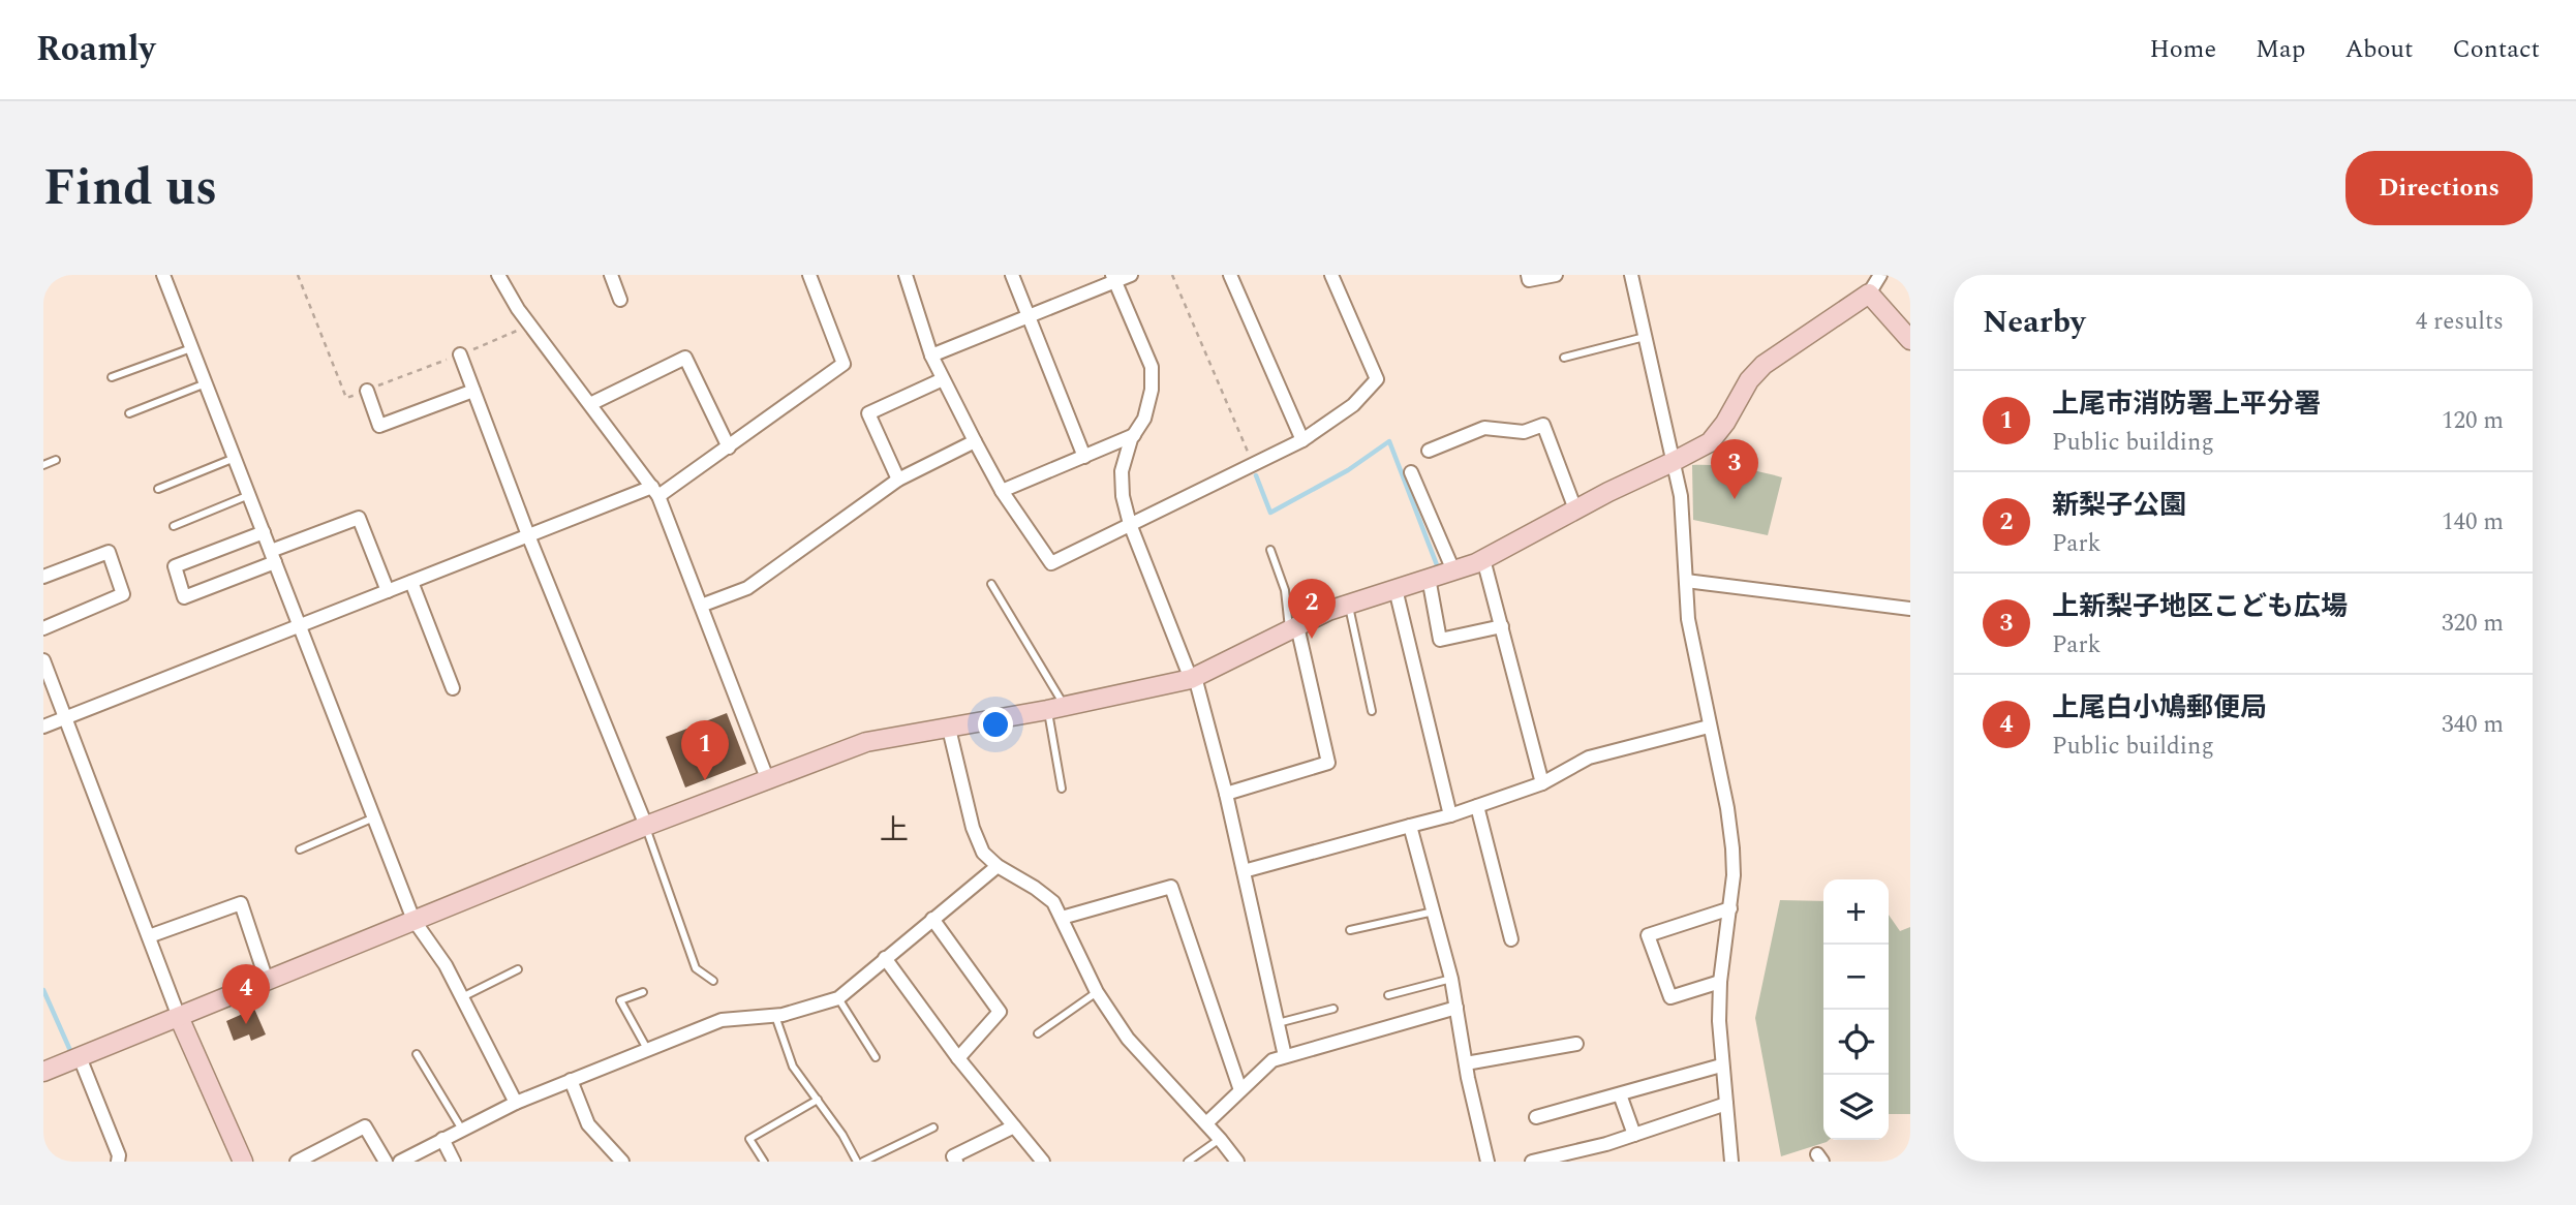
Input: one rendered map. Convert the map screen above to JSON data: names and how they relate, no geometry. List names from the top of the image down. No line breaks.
{"districts":["上"],"page":{"header":"Roamly","nav":["Home","Map","About","Contact"],"title":"Find us","buttons":"Directions","heading":["Nearby","4 results"],"list":[{"mark":"1","name":"上尾市消防署上平分署","note":"Public building","value":"120 m"},{"mark":"2","name":"新梨子公園","note":"Park","value":"140 m"},{"mark":"3","name":"上新梨子地区こども広場","note":"Park","value":"320 m"},{"mark":"4","name":"上尾白小鳩郵便局","note":"Public building","value":"340 m"}],"pins":["3","2","1","4"],"map_buttons":["+","−"]}}
